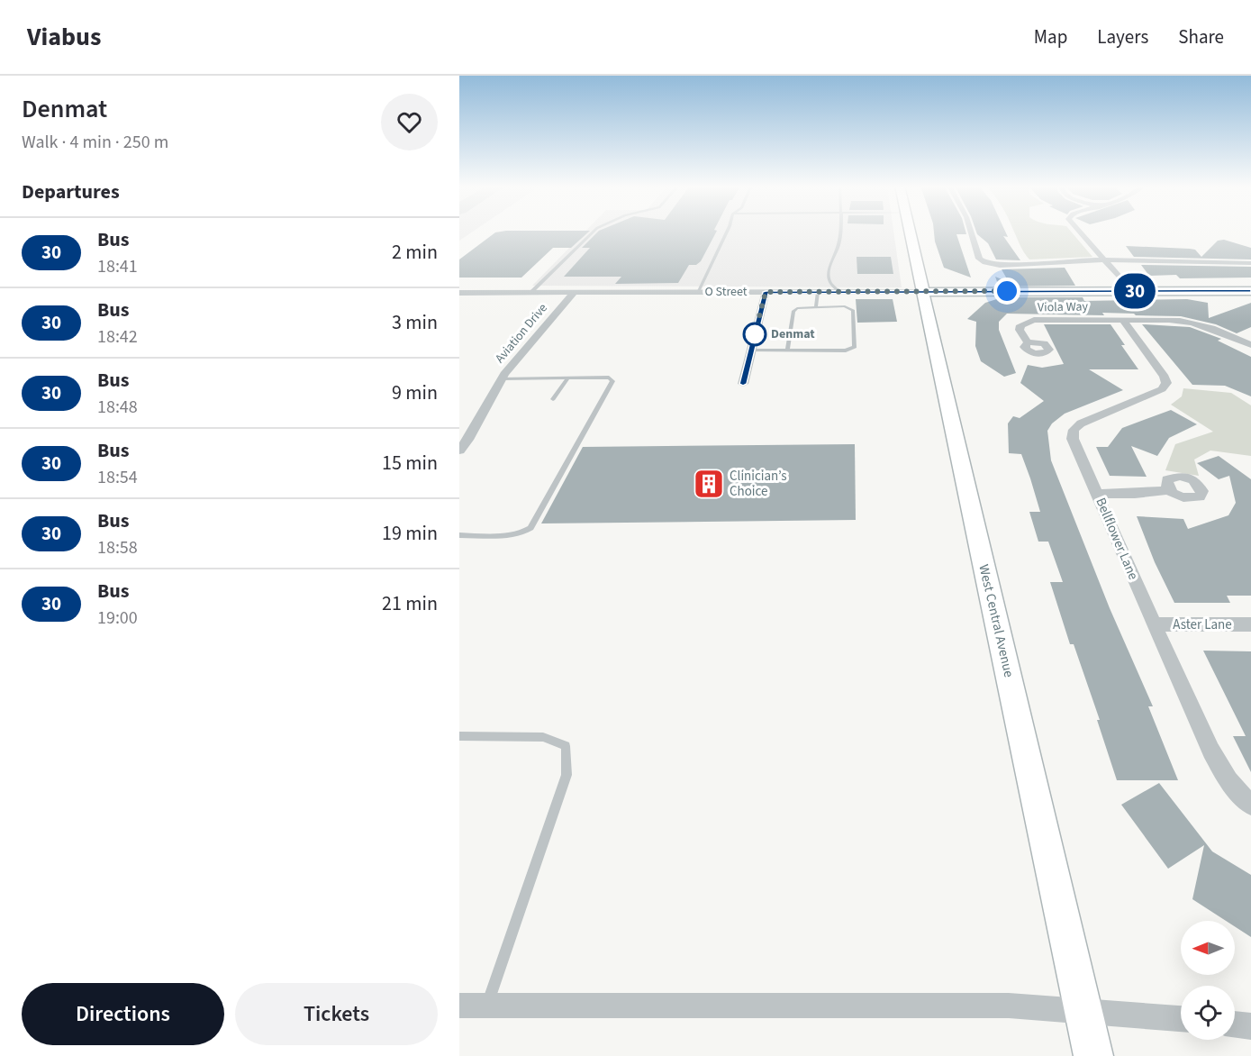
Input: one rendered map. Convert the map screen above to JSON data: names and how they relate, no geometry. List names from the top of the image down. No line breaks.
{"streets":{"main road":["O Street","West Central Avenue"],"street":["Viola Way","Aviation Drive","Bellflower Lane","Aster Lane"]},"crossings":[["O Street","Aviation Drive"],["O Street","West Central Avenue"],["Viola Way","Bellflower Lane"],["Bellflower Lane","Aster Lane"]],"places":{"other":["Denmat"],"building":["Clinician’s Choice"]},"lines":["bus line 30"],"north":"left","page":{"header":"Viabus","nav":["Map","Layers","Share"],"heading":[["Denmat","Walk · 4 min · 250 m"],"Departures"],"on_map":"30","list":[{"mark":"30","name":"Bus","note":"18:41","value":"2 min"},{"mark":"30","name":"Bus","note":"18:42","value":"3 min"},{"mark":"30","name":"Bus","note":"18:48","value":"9 min"},{"mark":"30","name":"Bus","note":"18:54","value":"15 min"},{"mark":"30","name":"Bus","note":"18:58","value":"19 min"},{"mark":"30","name":"Bus","note":"19:00","value":"21 min"}],"buttons":["Directions","Tickets"]}}
